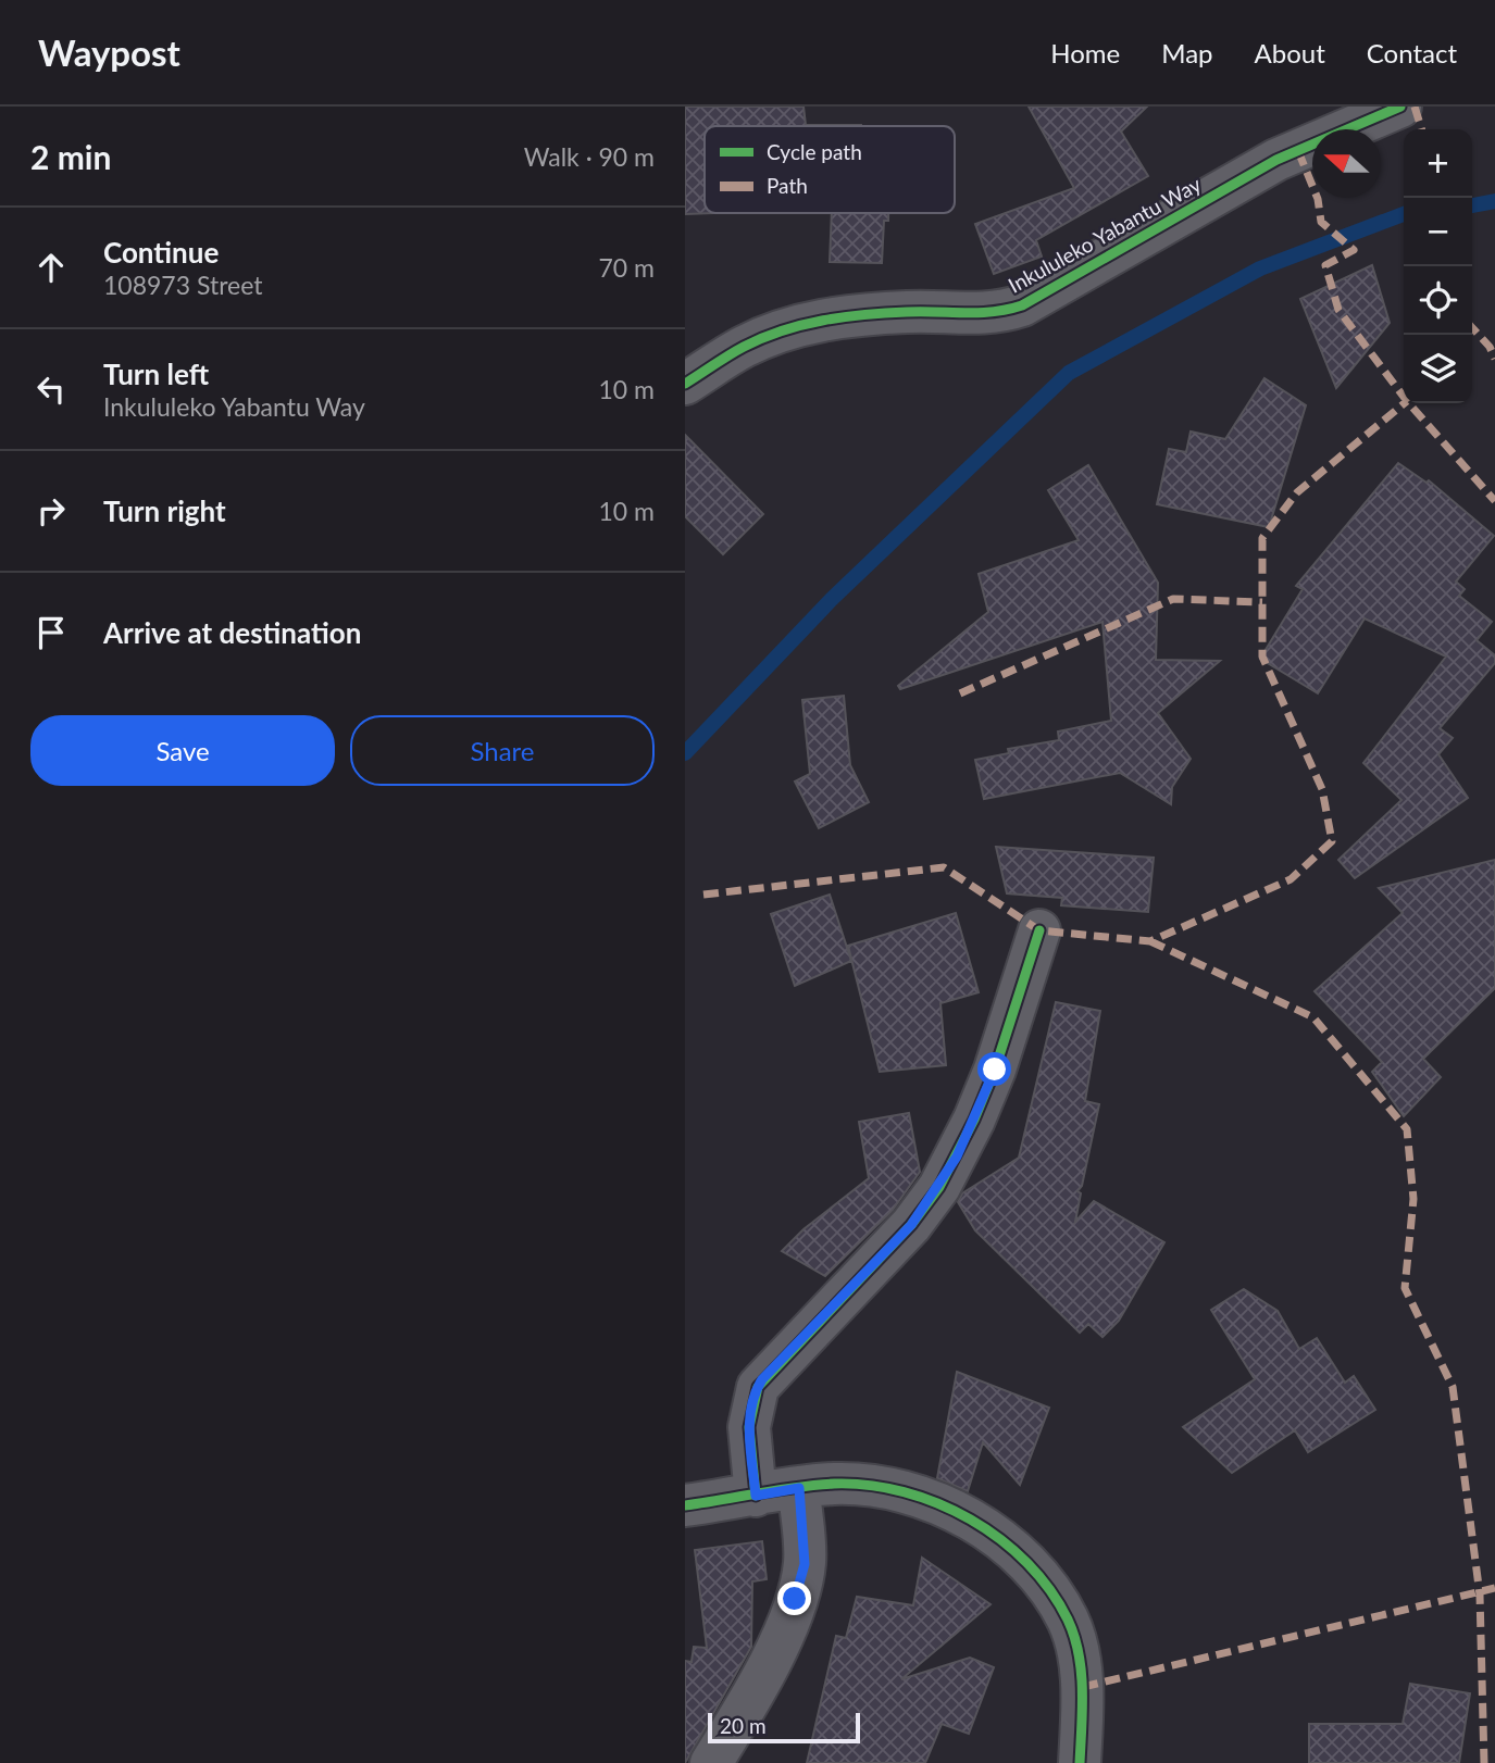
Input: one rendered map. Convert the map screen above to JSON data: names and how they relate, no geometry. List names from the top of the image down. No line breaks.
{"streets":{"street":["Inkululeko Yabantu Way"]},"legend":["Cycle path","Path"],"scale_bar":"20 m","north":"left","page":{"header":"Waypost","nav":["Home","Map","About","Contact"],"heading":["2 min","Walk · 90 m"],"map_buttons":["+","−"],"list":[["Continue","108973 Street","70 m"],["Turn left","Inkululeko Yabantu Way","10 m"],["Turn right","10 m"],"Arrive at destination"],"buttons":["Save","Share"],"scale":"20 m"}}
